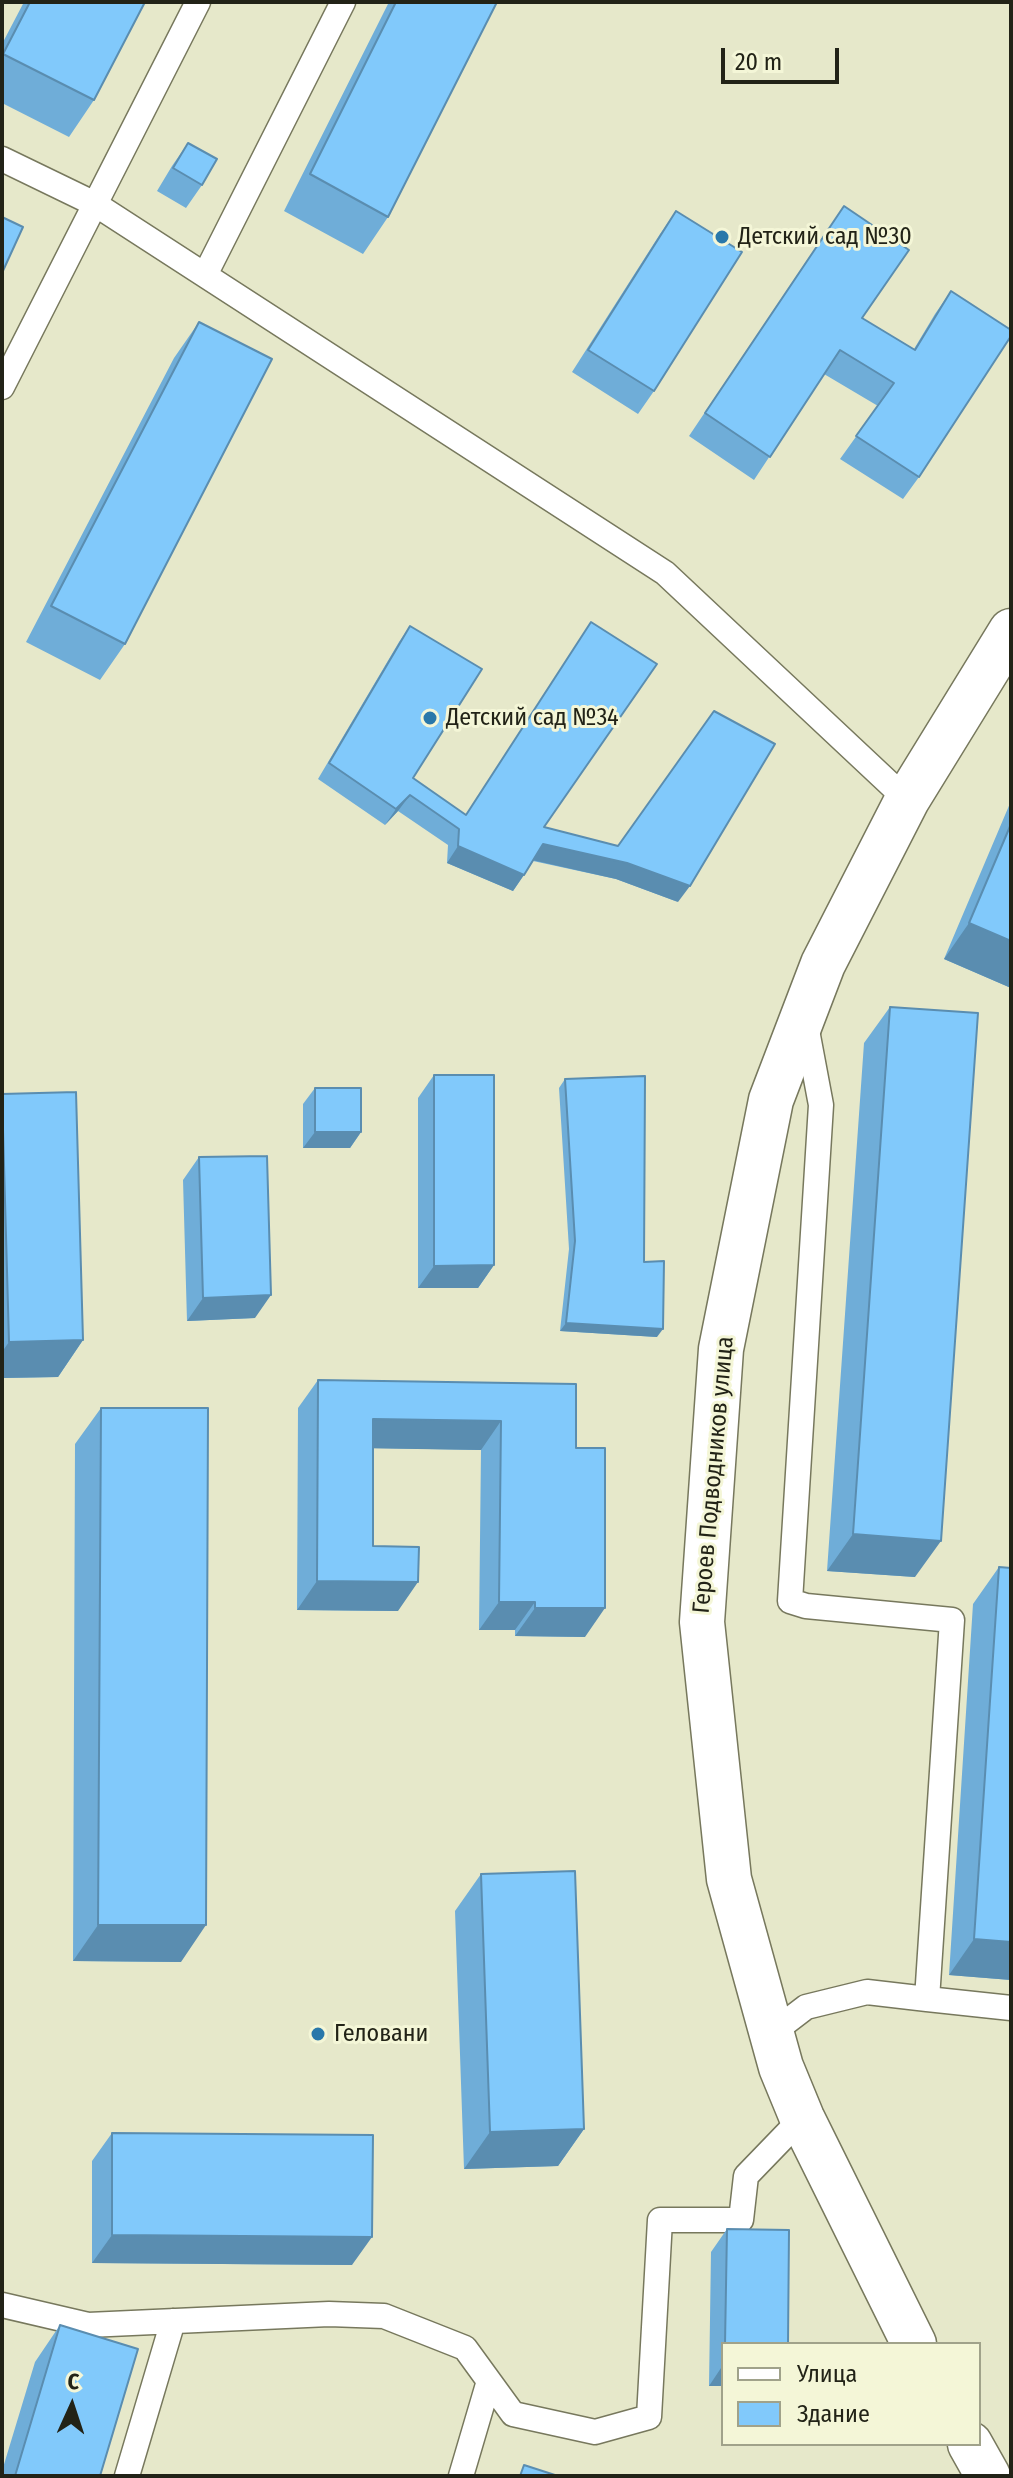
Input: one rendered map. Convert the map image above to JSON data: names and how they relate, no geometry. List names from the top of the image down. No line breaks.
{"streets":{"street":["Героев Подводников улица"]},"places":["Детский сад №30","Детский сад №34","Геловани"],"legend":["Улица","Здание"],"scale_bar":"20 m","north":"top"}
